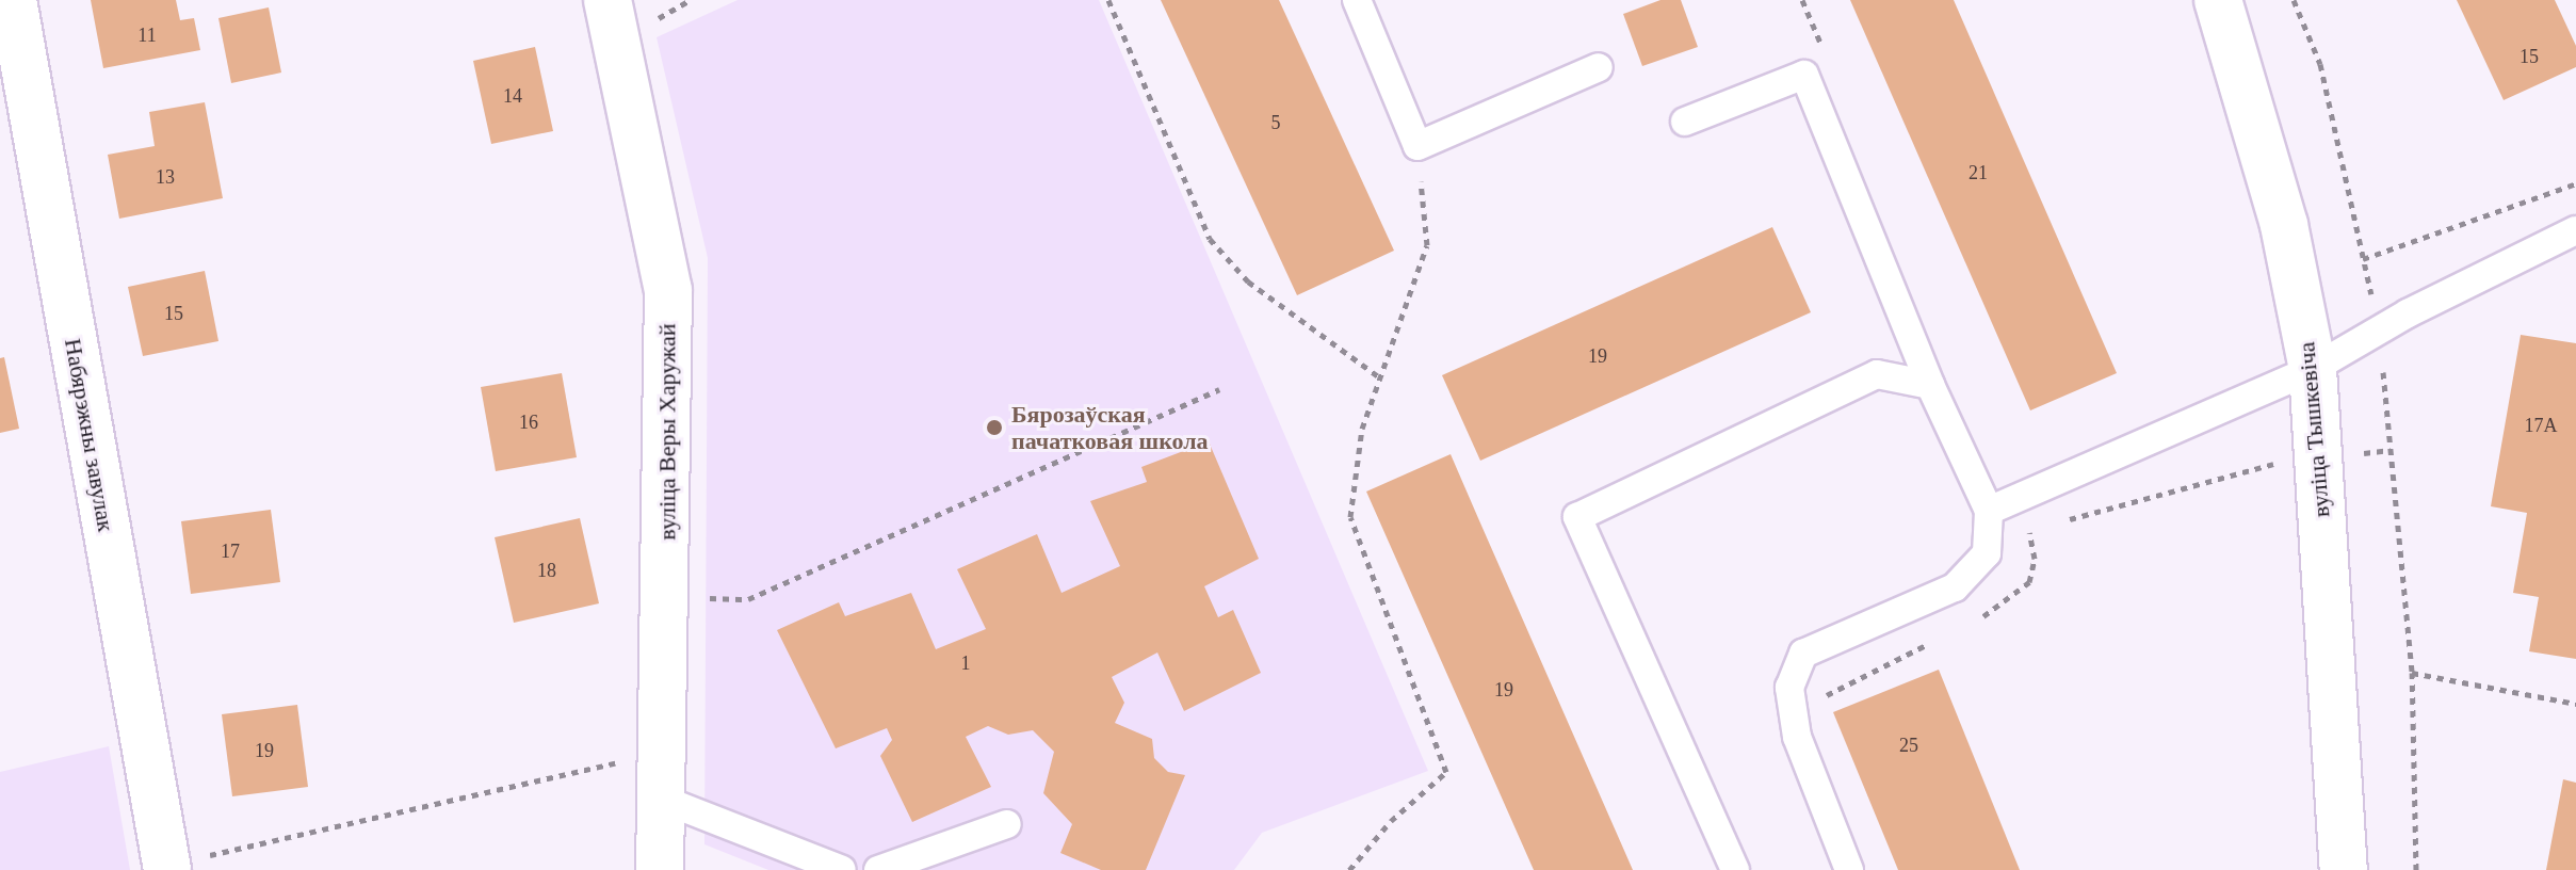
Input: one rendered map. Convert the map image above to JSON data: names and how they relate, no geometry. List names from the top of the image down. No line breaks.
{"streets":{"street":["вуліца Тышкевіча","вуліца Веры Харужай","Набярэжны завулак"]},"places":["Бярозаўская пачатковая школа"],"house_numbers":["11","15","14","5","21","13","15","19","16","17А","17","18","1","19","25","19"]}
